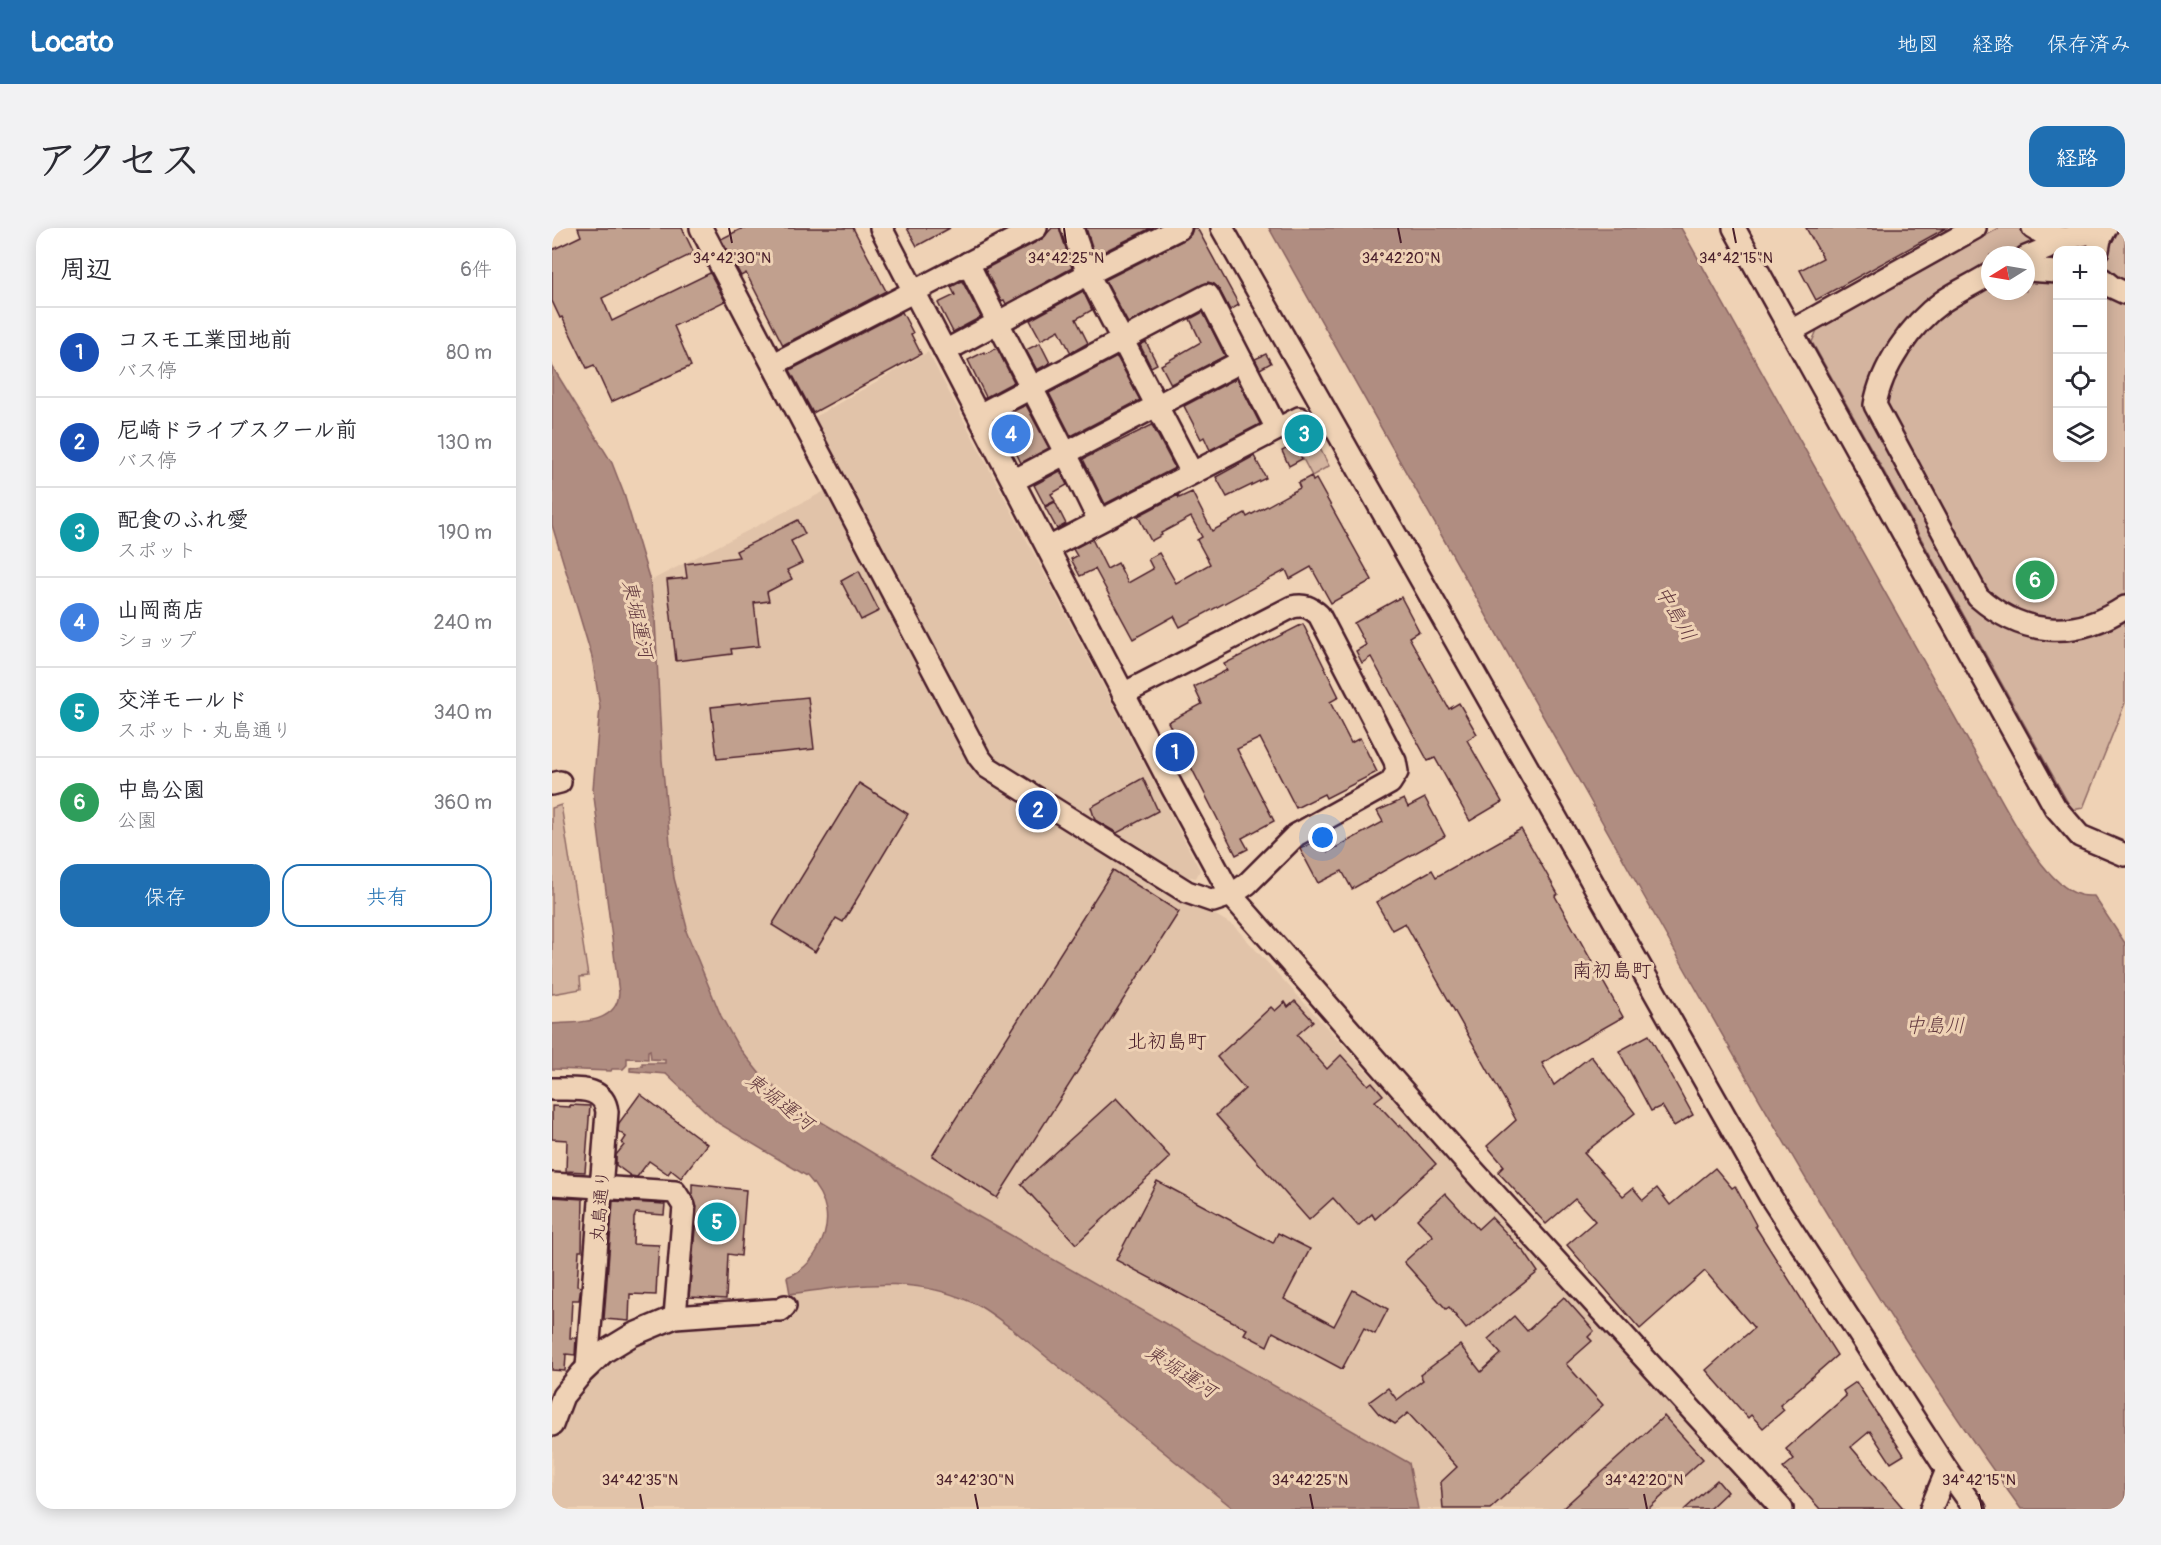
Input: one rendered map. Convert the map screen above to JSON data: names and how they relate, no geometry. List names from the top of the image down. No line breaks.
{"streets":{"street":["丸島通り"]},"districts":["南初島町","北初島町"],"water":["中島川","東堀運河"],"north":"left","page":{"header":"Locato","nav":["地図","経路","保存済み"],"title":"アクセス","buttons":["経路",["保存","共有"]],"heading":["周辺","6件"],"map_buttons":["+","−"],"list":[{"mark":"1","name":"コスモ工業団地前","note":"バス停","value":"80 m"},{"mark":"2","name":"尼崎ドライブスクール前","note":"バス停","value":"130 m"},{"mark":"3","name":"配食のふれ愛","note":"スポット","value":"190 m"},{"mark":"4","name":"山岡商店","note":"ショップ","value":"240 m"},{"mark":"5","name":"交洋モールド","note":"スポット · 丸島通り","value":"340 m"},{"mark":"6","name":"中島公園","note":"公園","value":"360 m"}],"pins":["3","4","6","1","2","5"]},"coordinates":["34°42'15\"N","34°42'30\"N","34°42'25\"N","34°42'20\"N","34°42'35\"N"]}
